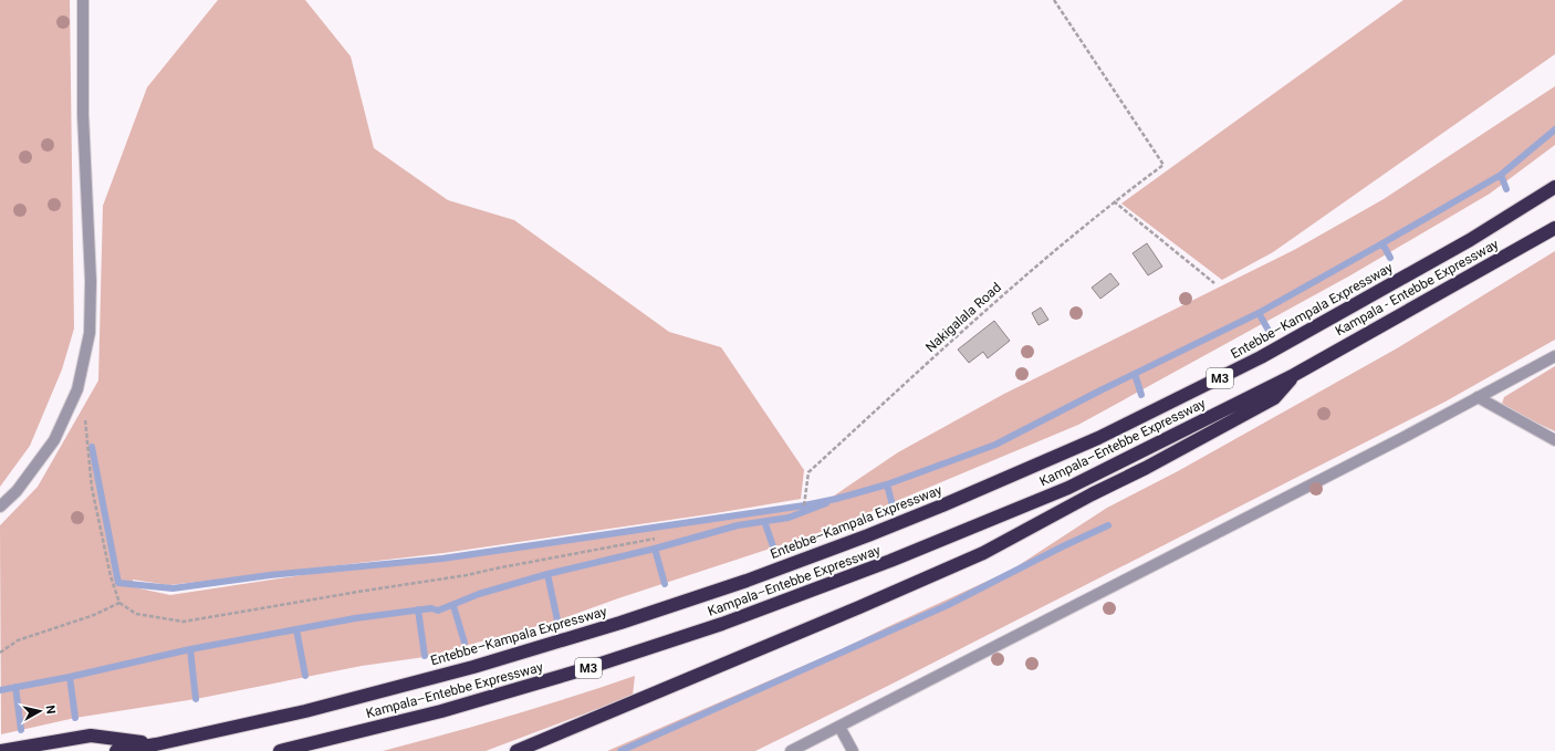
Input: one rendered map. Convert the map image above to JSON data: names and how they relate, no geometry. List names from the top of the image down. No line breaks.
{"streets":{"highway":["Kampala - Entebbe Expressway","Entebbe–Kampala Expressway","M3","Kampala–Entebbe Expressway"],"path":["Nakigalala Road"]},"crossings":[["Kampala - Entebbe Expressway","Kampala–Entebbe Expressway"]],"north":"right"}
